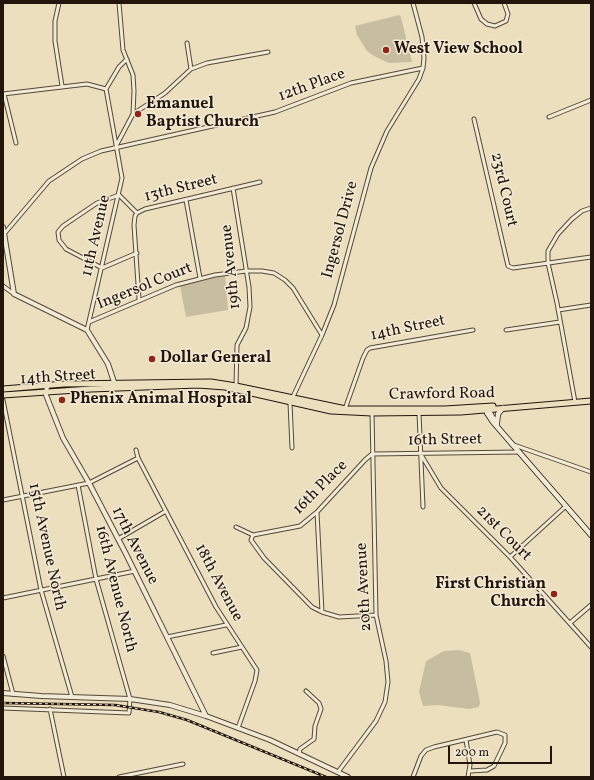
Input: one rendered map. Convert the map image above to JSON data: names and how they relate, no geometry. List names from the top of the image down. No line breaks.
{"streets":{"main road":["14th Street","Crawford Road"],"street":["12th Place","13th Street","23rd Court","Ingersol Drive","11th Avenue","19th Avenue","Ingersol Court","16th Street","16th Place","21st Court","17th Avenue","15th Avenue North","18th Avenue","20th Avenue","16th Avenue North"]},"crossings":[["12th Place","Ingersol Drive"],["12th Place","11th Avenue"],["13th Street","11th Avenue"],["13th Street","19th Avenue"],["Ingersol Drive","Ingersol Court"],["Ingersol Drive","Crawford Road"],["11th Avenue","Ingersol Court"],["19th Avenue","Ingersol Court"],["19th Avenue","Crawford Road"],["14th Street","Crawford Road"],["14th Street","17th Avenue"],["Crawford Road","20th Avenue"],["16th Street","16th Place"],["16th Street","21st Court"],["16th Street","20th Avenue"],["16th Place","20th Avenue"]],"places":["West View School","Emanuel Baptist Church","Dollar General","Phenix Animal Hospital","First Christian Church"],"scale_bar":"200 m"}
